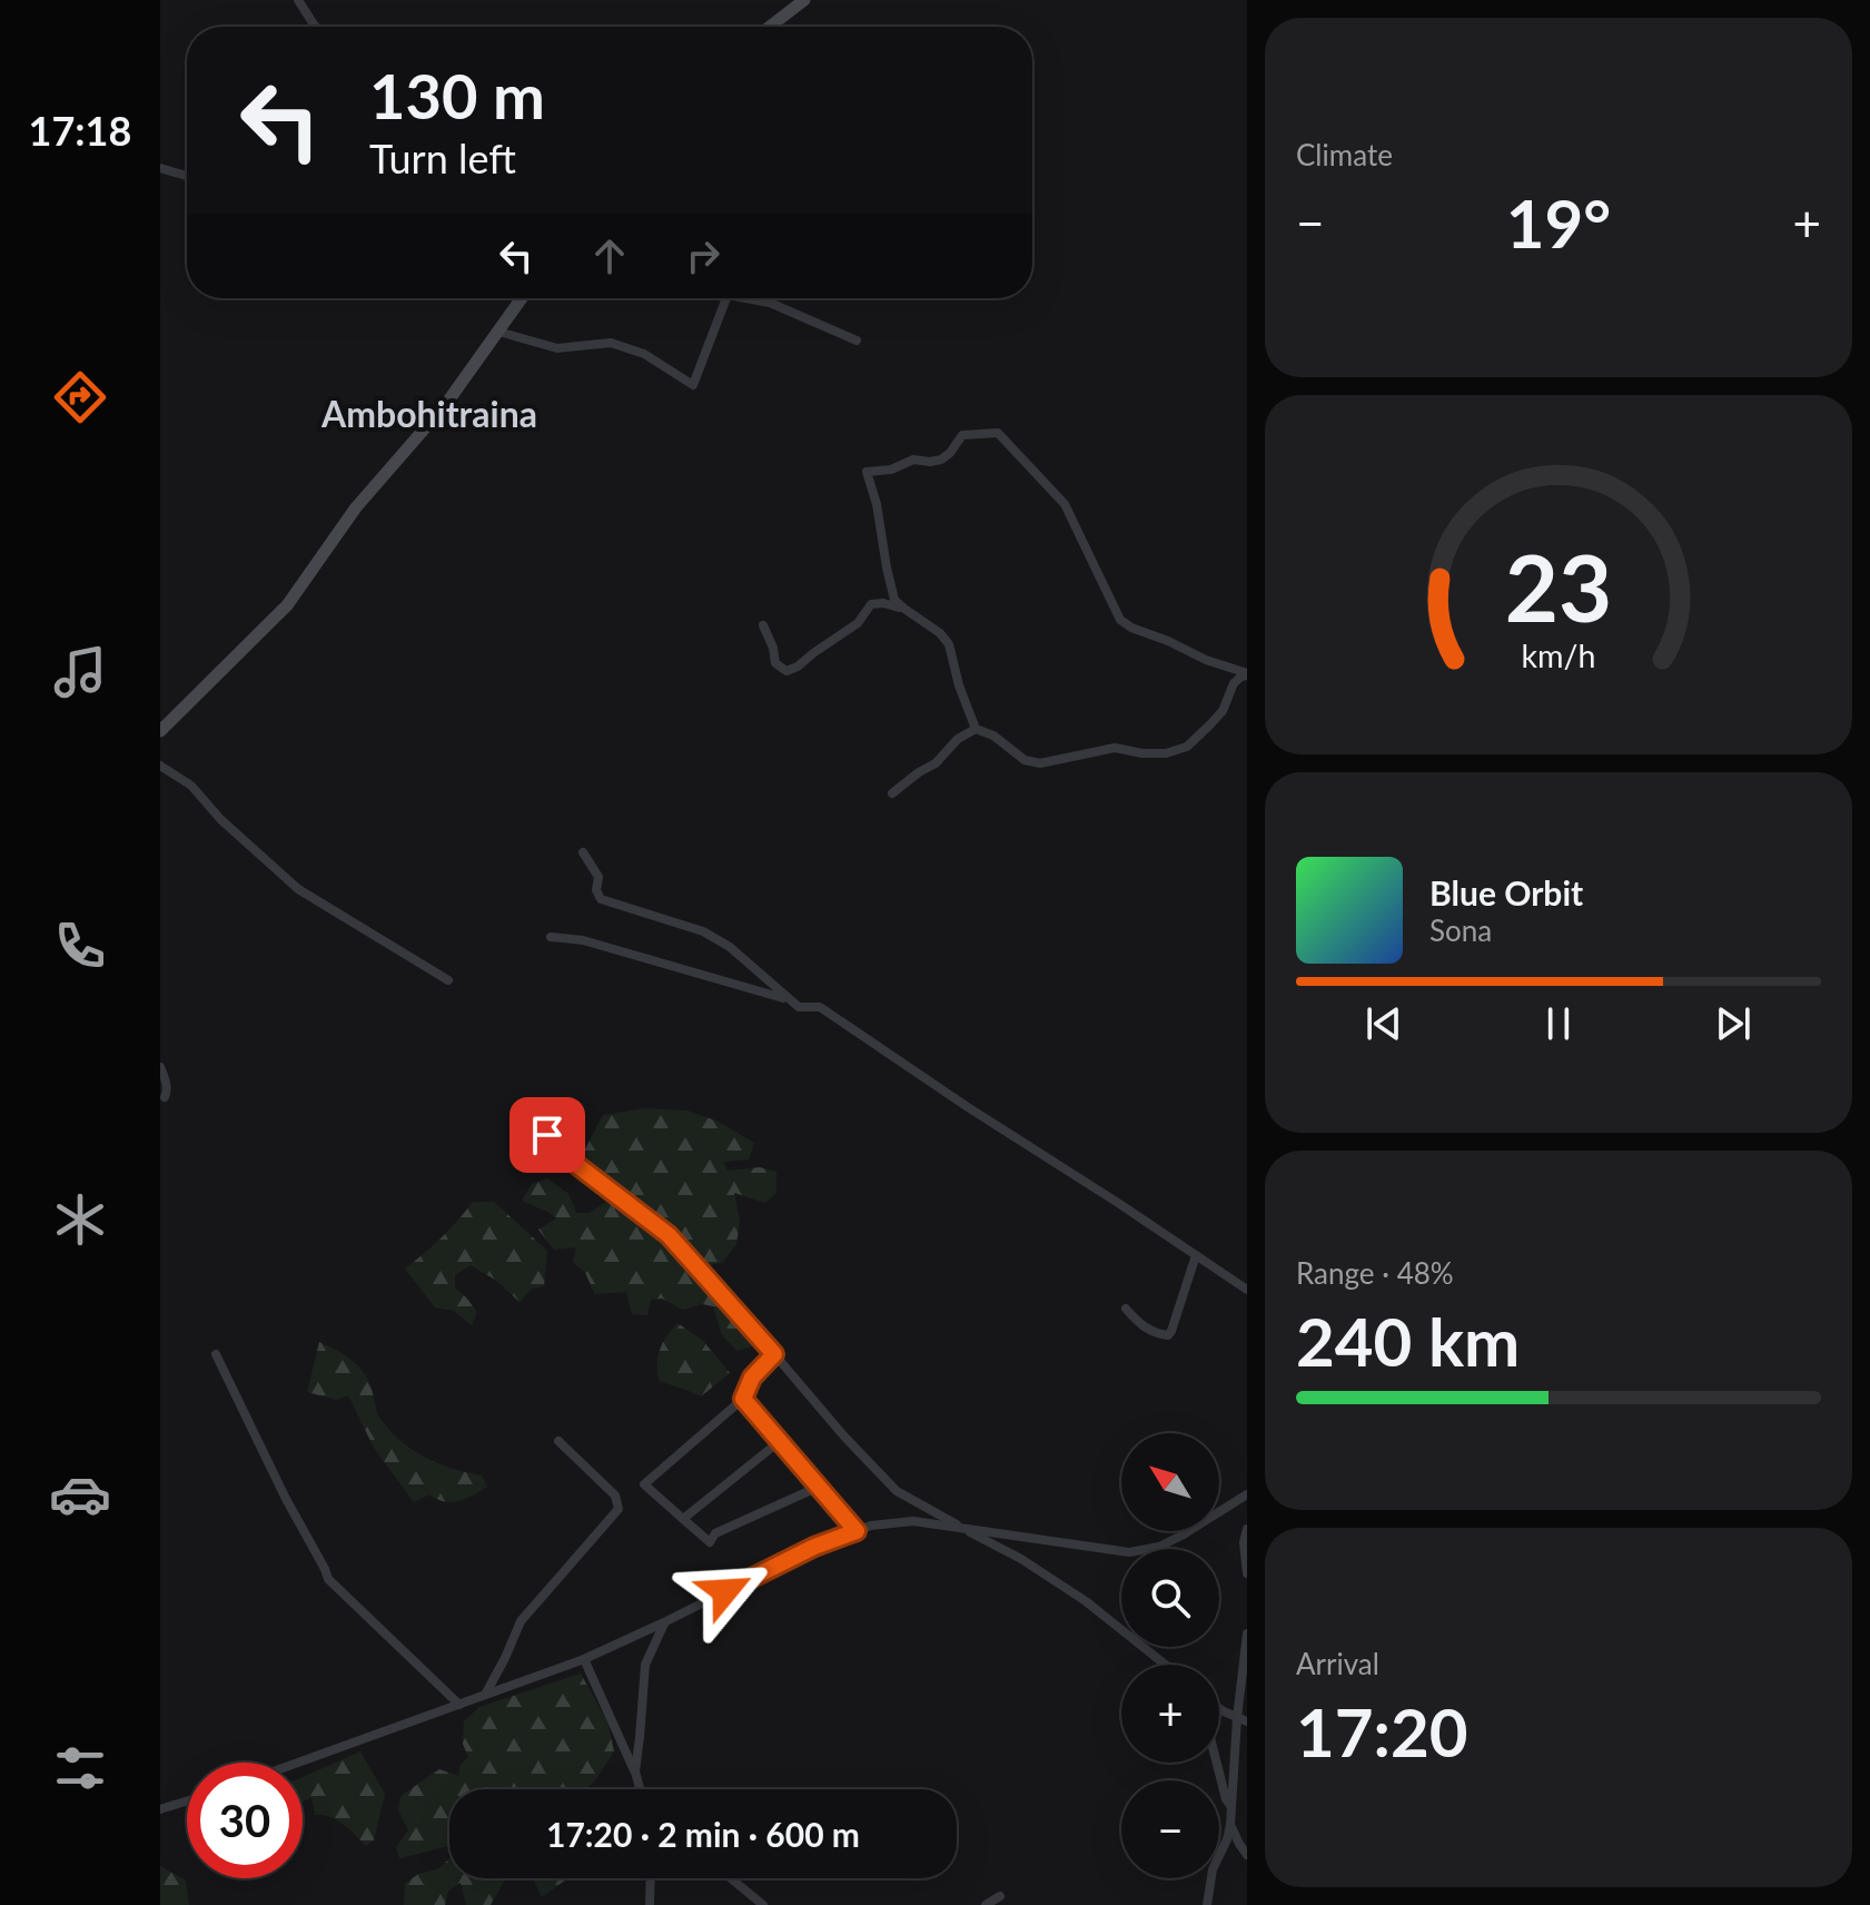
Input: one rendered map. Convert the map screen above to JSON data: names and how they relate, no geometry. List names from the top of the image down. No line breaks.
{"districts":["Ambohitraina"],"north":"top left","page":{"tabs":"17:18","tile":["Climate",["Range · 48%","240 km"],["Arrival","17:20"]],"turn":["130 m","Turn left"],"heat":["−","19°","+"],"song":["Blue Orbit","Sona"],"map_buttons":["+","−"],"limit":"30","trip":"17:20 · 2 min · 600 m","gauge":["23","km/h"]}}
